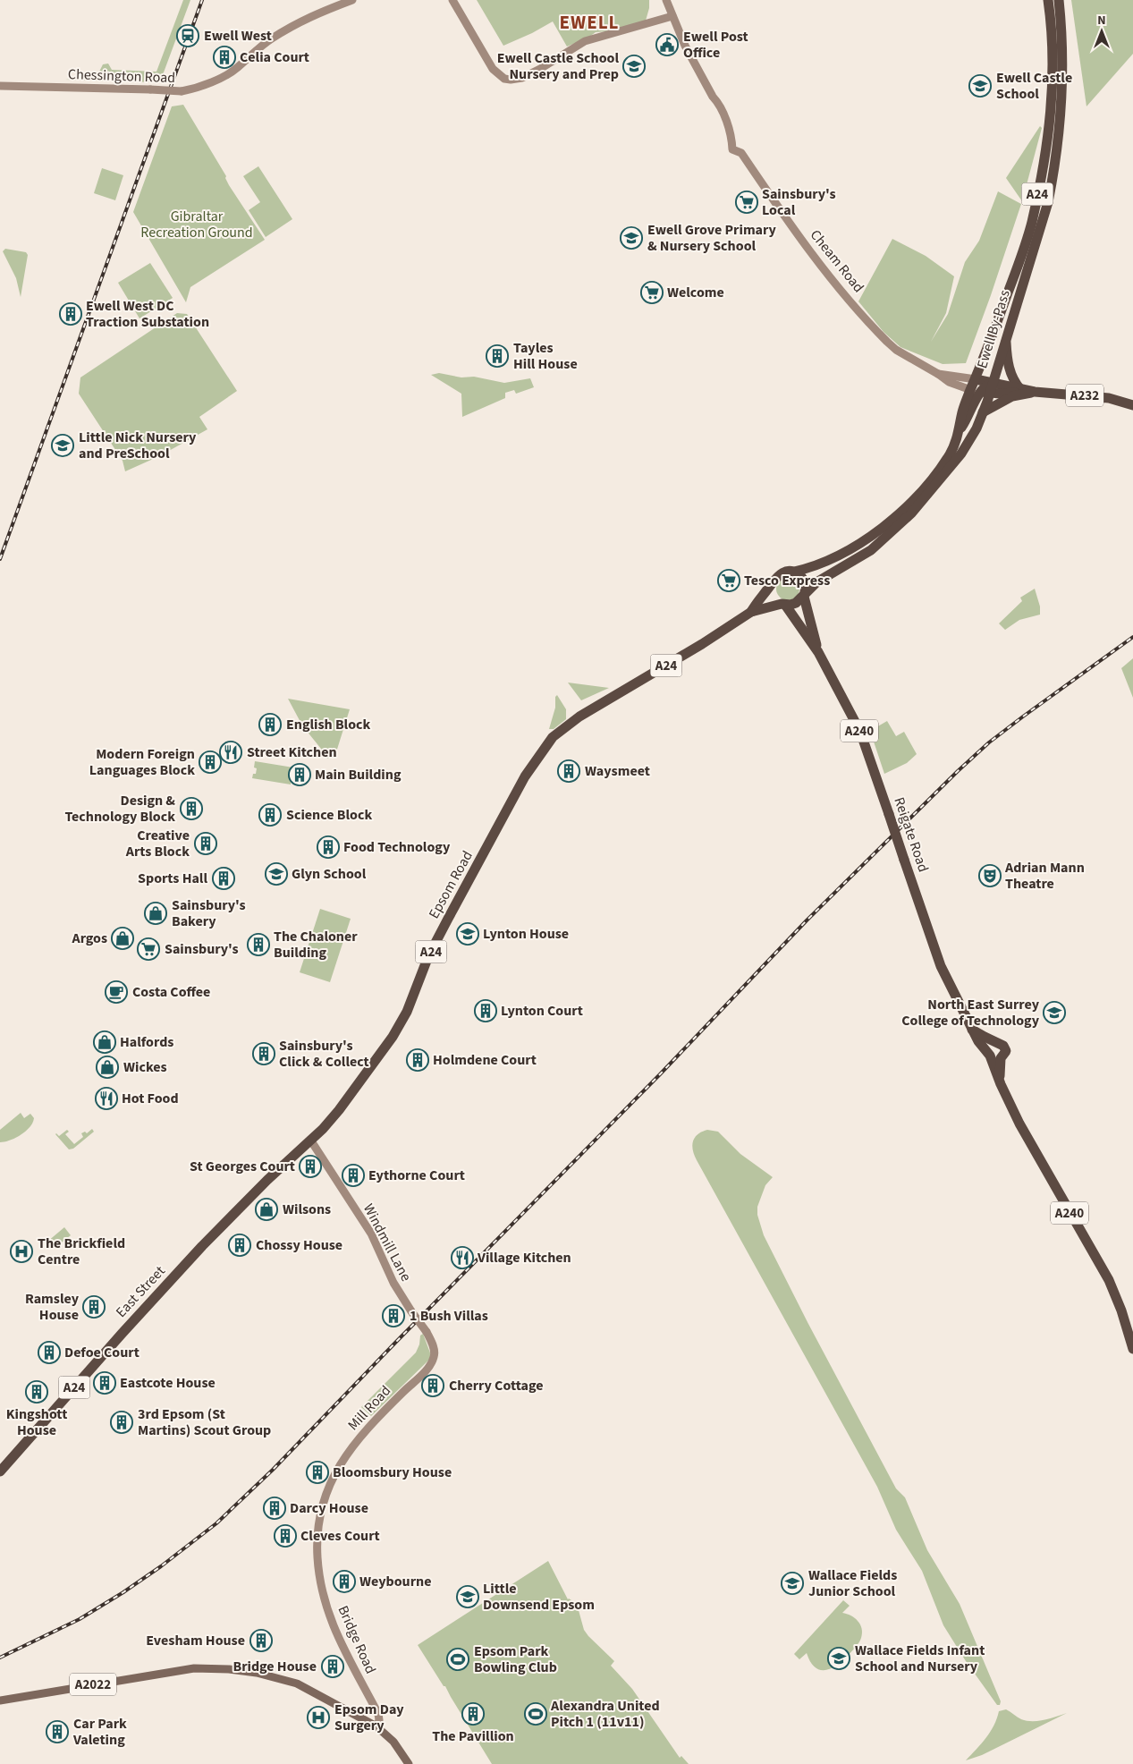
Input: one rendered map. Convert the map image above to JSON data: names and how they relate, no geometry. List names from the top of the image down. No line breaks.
{"streets":{"highway":["A24","Ewell By-Pass","A232","A240","Reigate Road","Epsom Road","East Street"],"main road":["Chessington Road","Cheam Road","Windmill Lane","Mill Road","Bridge Road","A2022"]},"crossings":[["Cheam Road","Ewell By-Pass"],["Cheam Road","A232"],["Ewell By-Pass","A232"],["Ewell By-Pass","Reigate Road"],["Ewell By-Pass","Epsom Road"],["Epsom Road","Windmill Lane"],["Epsom Road","East Street"],["Windmill Lane","East Street"],["Windmill Lane","Mill Road"],["Mill Road","Bridge Road"],["Bridge Road","A2022"]],"districts":["EWELL"],"parks":["Gibraltar Recreation Ground"],"places":{"station":["Ewell West"],"public building":["Ewell Post Office"],"building":["Celia Court","Ewell West DC Traction Substation","Tayles Hill House","English Block","Modern Foreign Languages Block","Waysmeet","Main Building","Design & Technology Block","Science Block","Creative Arts Block","Food Technology","Sports Hall","The Chaloner Building","Lynton Court","Sainsbury's Click & Collect","Holmdene Court","St Georges Court","Eythorne Court","Chossy House","Ramsley House","1 Bush Villas","Defoe Court","Eastcote House","Cherry Cottage","Kingshott House","3rd Epsom (St Martins) Scout Group","Bloomsbury House","Darcy House","Cleves Court","Weybourne","Evesham House","Bridge House","The Pavillion","Car Park Valeting"],"school or university":["Ewell Castle School Nursery and Prep","Ewell Castle School","Ewell Grove Primary & Nursery School","Little Nick Nursery and PreSchool","Glyn School","Lynton House","North East Surrey College of Technology","Wallace Fields Junior School","Little Downsend Epsom","Wallace Fields Infant School and Nursery"],"supermarket":["Sainsbury's Local","Welcome","Tesco Express","Sainsbury's"],"restaurant":["Street Kitchen","Hot Food","Village Kitchen"],"theatre":["Adrian Mann Theatre"],"shop":["Sainsbury's Bakery","Argos","Halfords","Wickes","Wilsons"],"cafe":["Costa Coffee"],"hospital":["The Brickfield Centre","Epsom Day Surgery"],"sports":["Epsom Park Bowling Club","Alexandra United Pitch 1 (11v11)"]},"north":"top"}
